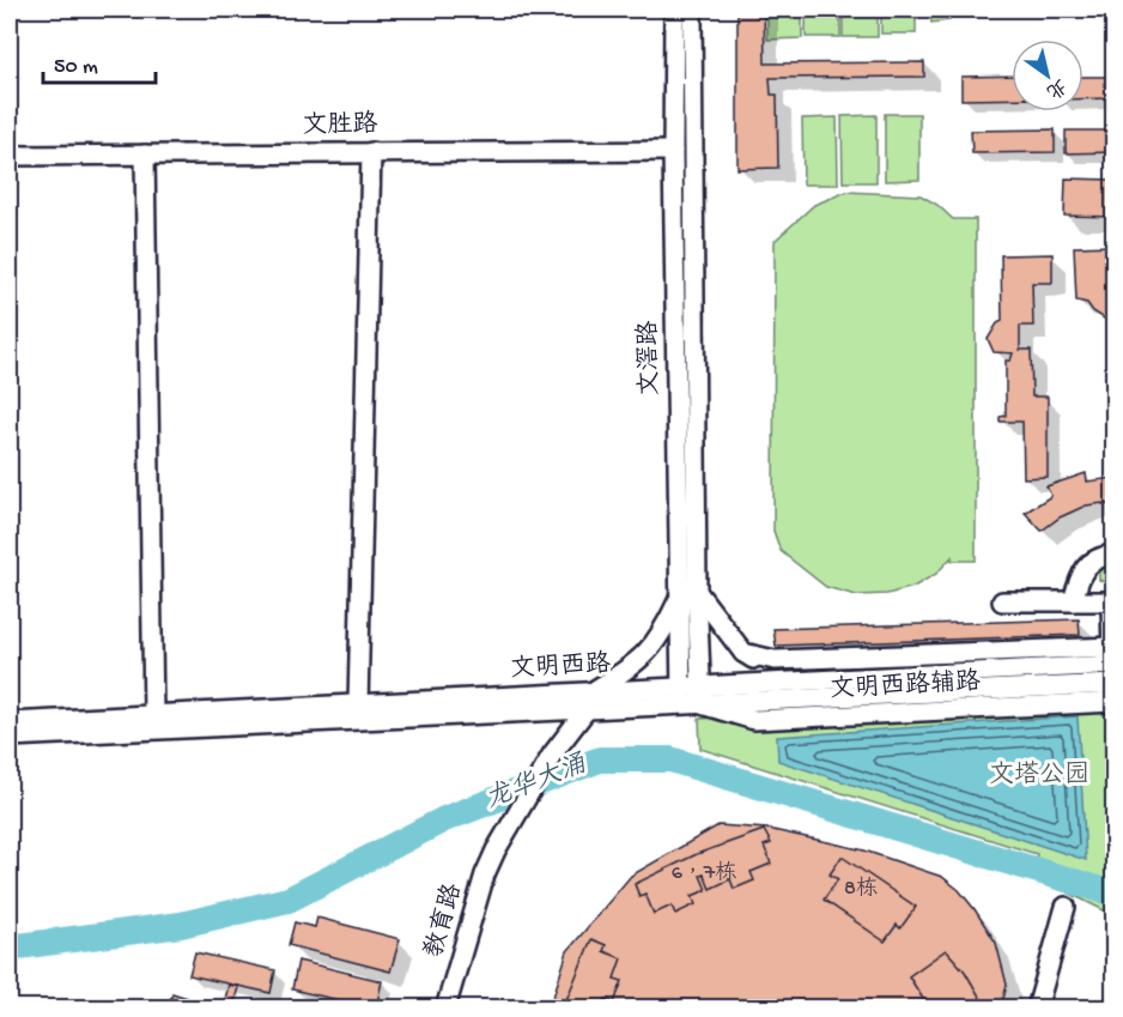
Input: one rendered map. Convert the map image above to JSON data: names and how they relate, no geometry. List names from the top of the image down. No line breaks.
{"streets":{"street":["文胜路","文滘路","文明西路","文明西路辅路","教育路"]},"crossings":[["文胜路","文滘路"],["文滘路","文明西路"],["文滘路","文明西路辅路"],["文明西路","文明西路辅路"],["文明西路","教育路"]],"water":["龙华大涌"],"parks":["文塔公园"],"house_numbers":["6，7栋","8栋"],"scale_bar":"50 m","north":"bottom right"}
